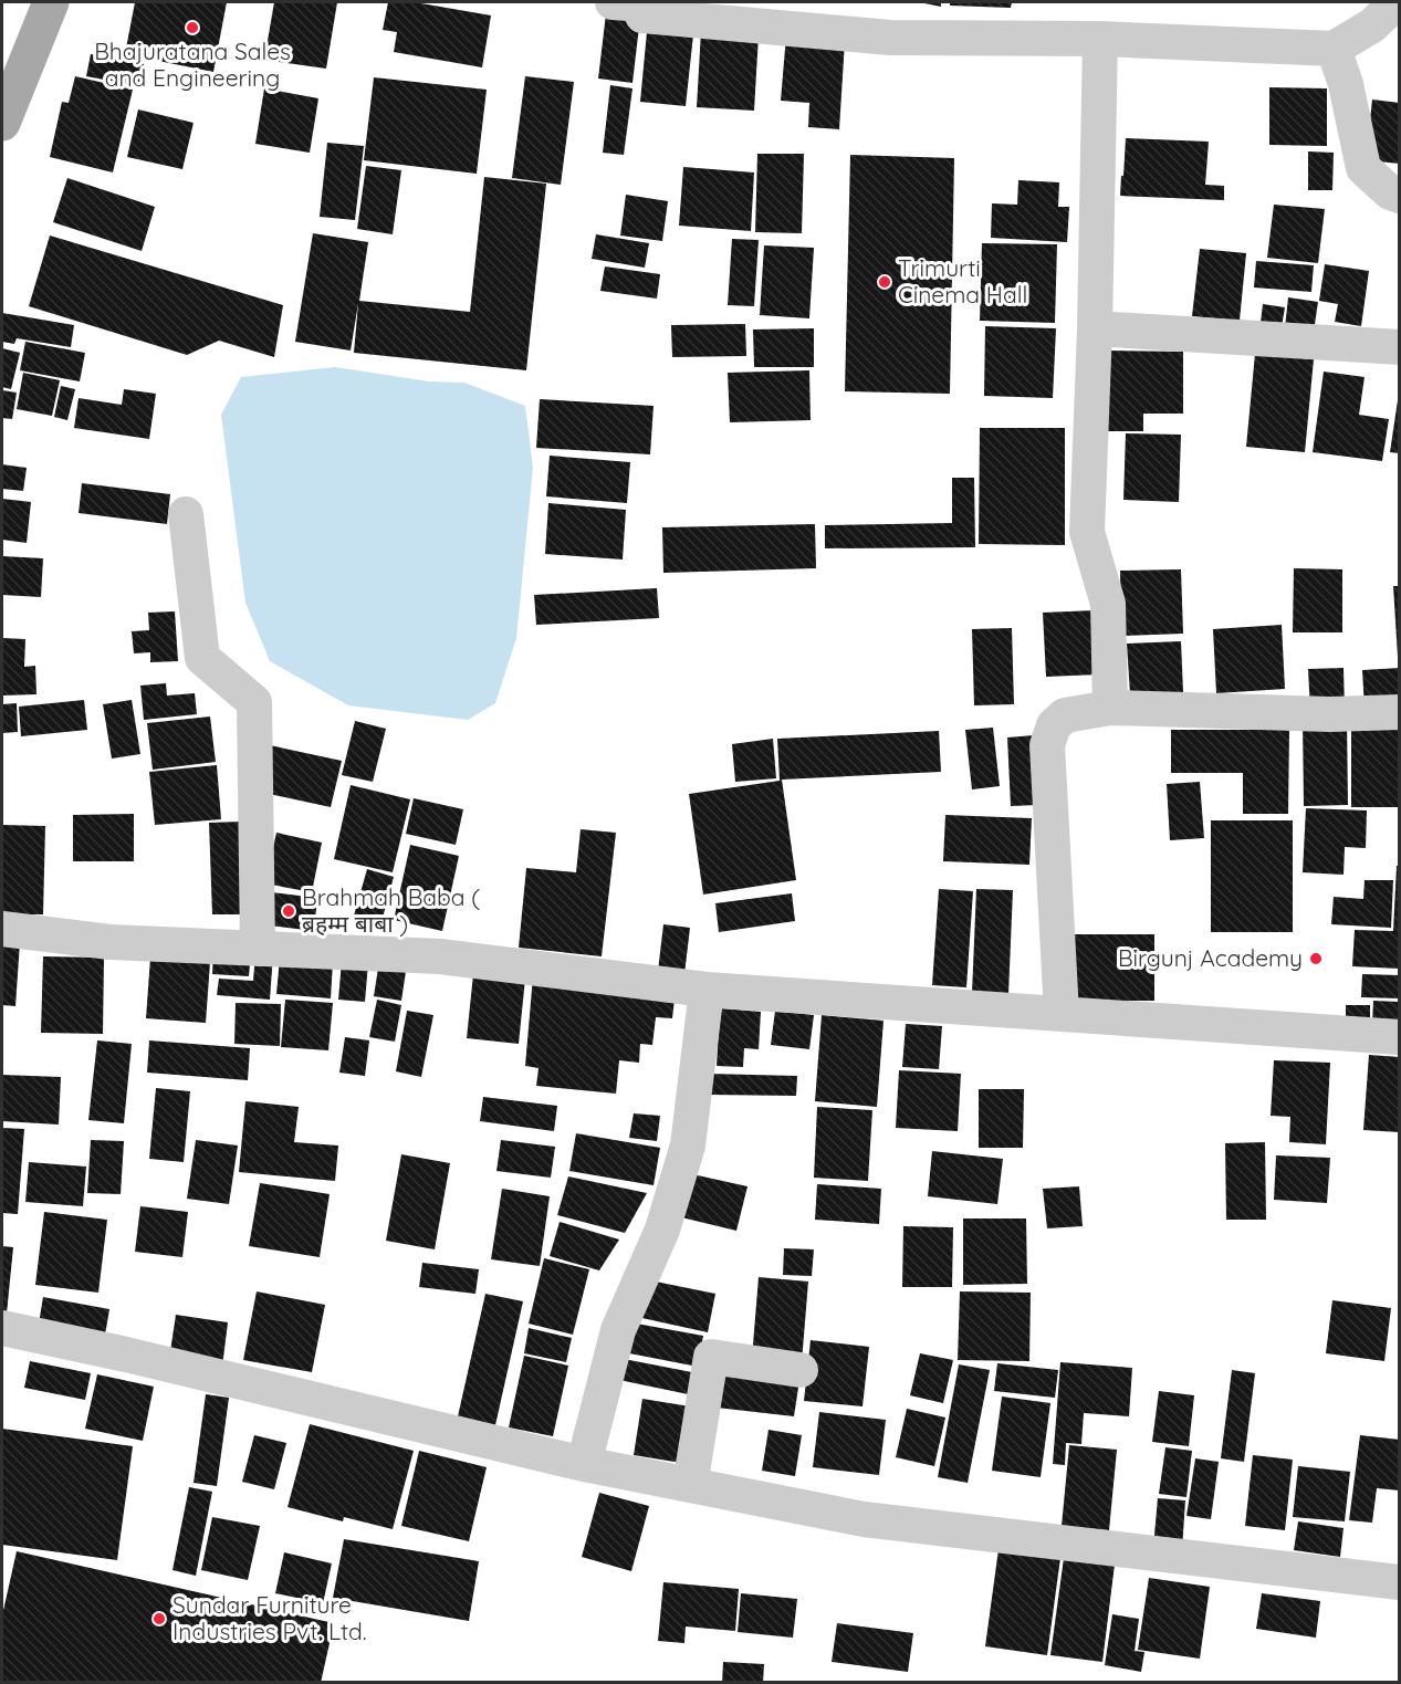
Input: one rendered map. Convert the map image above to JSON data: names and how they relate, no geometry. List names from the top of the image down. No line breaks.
{"places":["Bhajuratana Sales and Engineering","Trimurti Cinema Hall","Brahmah Baba ( ब्रहम्म बाबा )","Birgunj Academy","Sundar Furniture Industries Pvt. Ltd."]}
